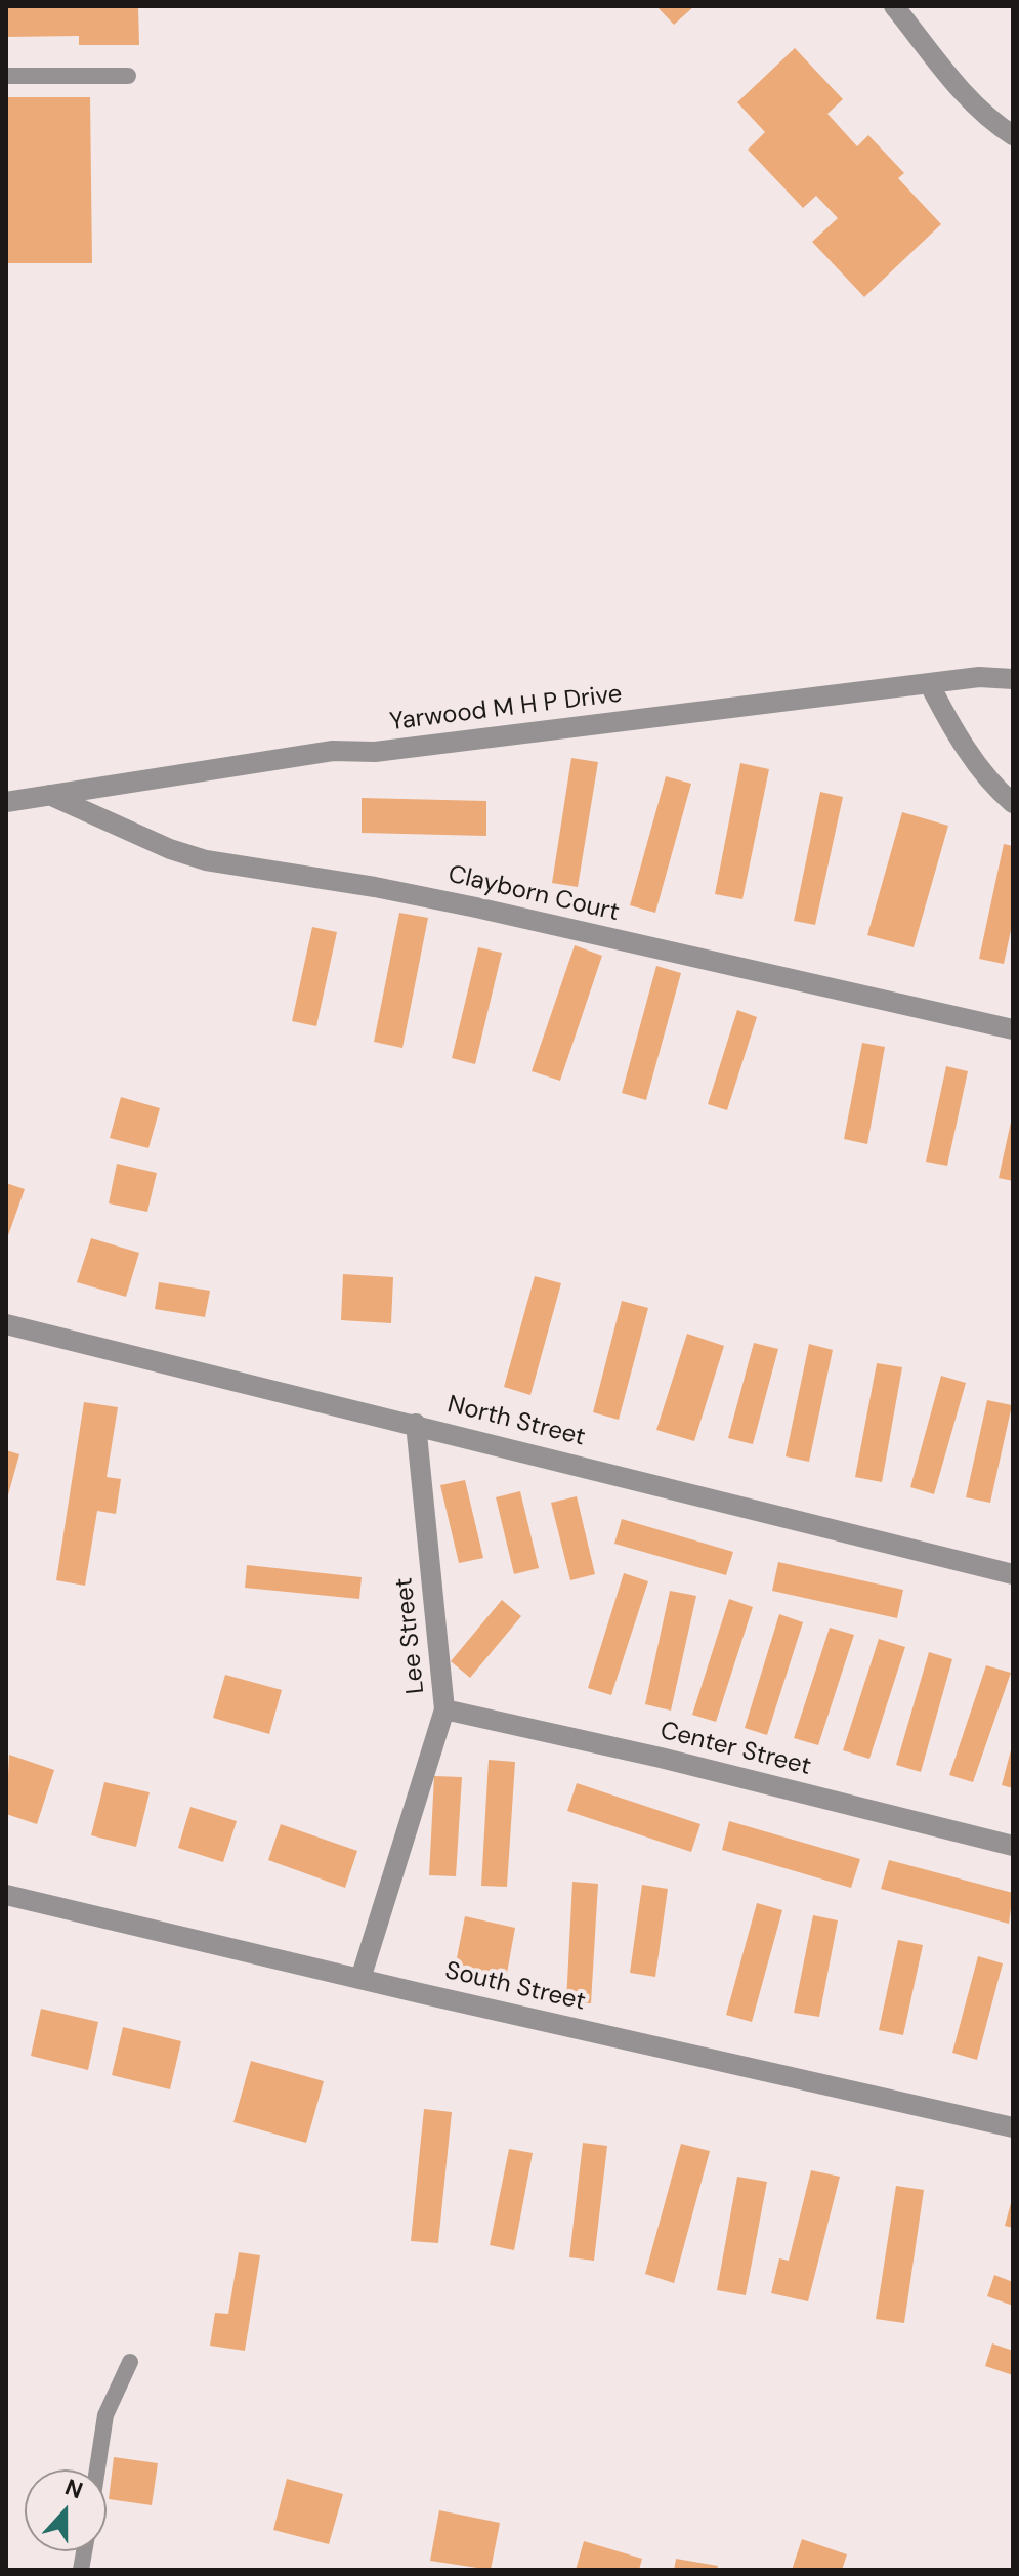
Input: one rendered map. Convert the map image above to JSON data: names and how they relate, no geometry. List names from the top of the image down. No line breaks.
{"streets":{"street":["Yarwood M H P Drive","Clayborn Court","North Street","Lee Street","Center Street","South Street"]},"crossings":[["Yarwood M H P Drive","Clayborn Court"],["North Street","Lee Street"],["Lee Street","Center Street"],["Lee Street","South Street"]],"north":"top"}
